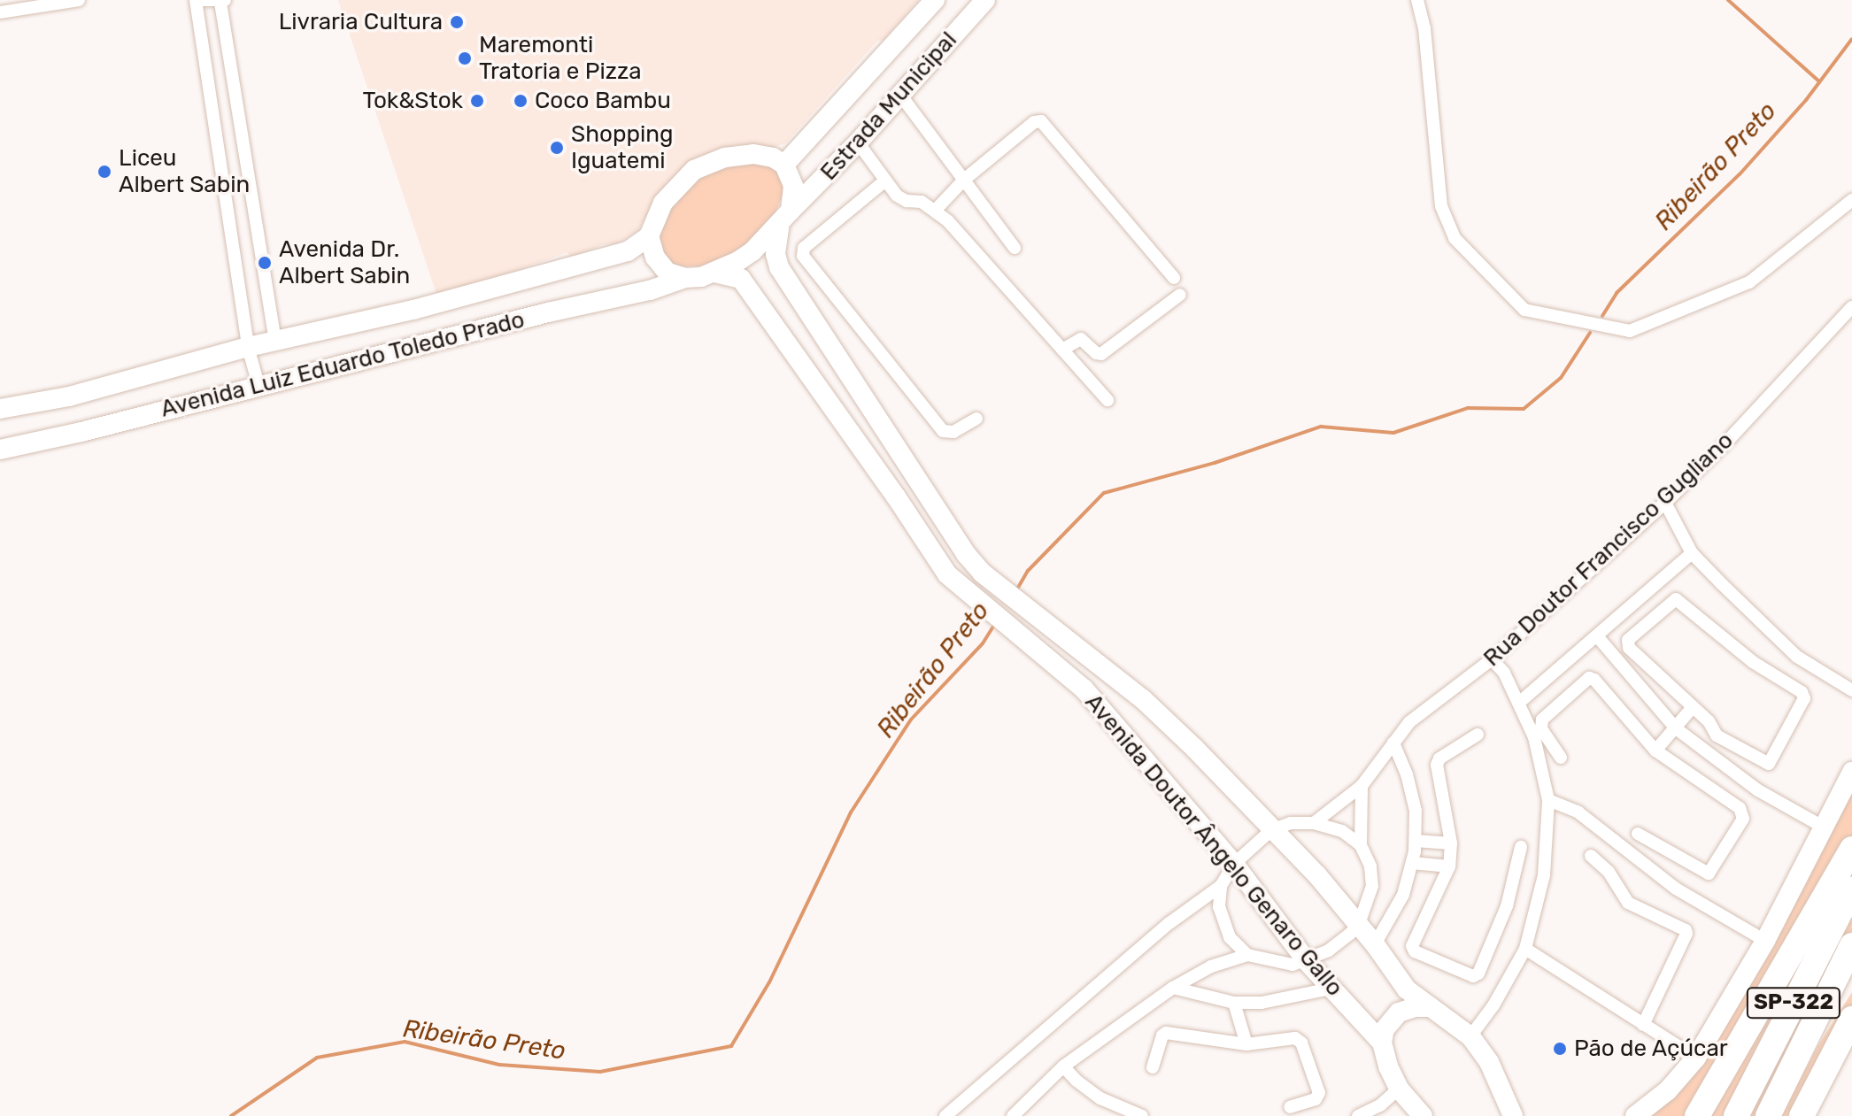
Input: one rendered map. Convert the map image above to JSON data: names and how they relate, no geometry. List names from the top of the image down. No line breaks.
{"streets":{"highway":["SP-322"],"main road":["Estrada Municipal","Avenida Luiz Eduardo Toledo Prado","Avenida Doutor Ângelo Genaro Gallo"],"street":["Rua Doutor Francisco Gugliano"]},"crossings":[["Estrada Municipal","Avenida Luiz Eduardo Toledo Prado"],["Estrada Municipal","Avenida Doutor Ângelo Genaro Gallo"],["Avenida Luiz Eduardo Toledo Prado","Avenida Doutor Ângelo Genaro Gallo"]],"water":["Ribeirão Preto"],"places":["Livraria Cultura","Maremonti Tratoria e Pizza","Tok&Stok","Coco Bambu","Shopping Iguatemi","Liceu Albert Sabin","Avenida Dr. Albert Sabin","Pão de Açúcar"]}
